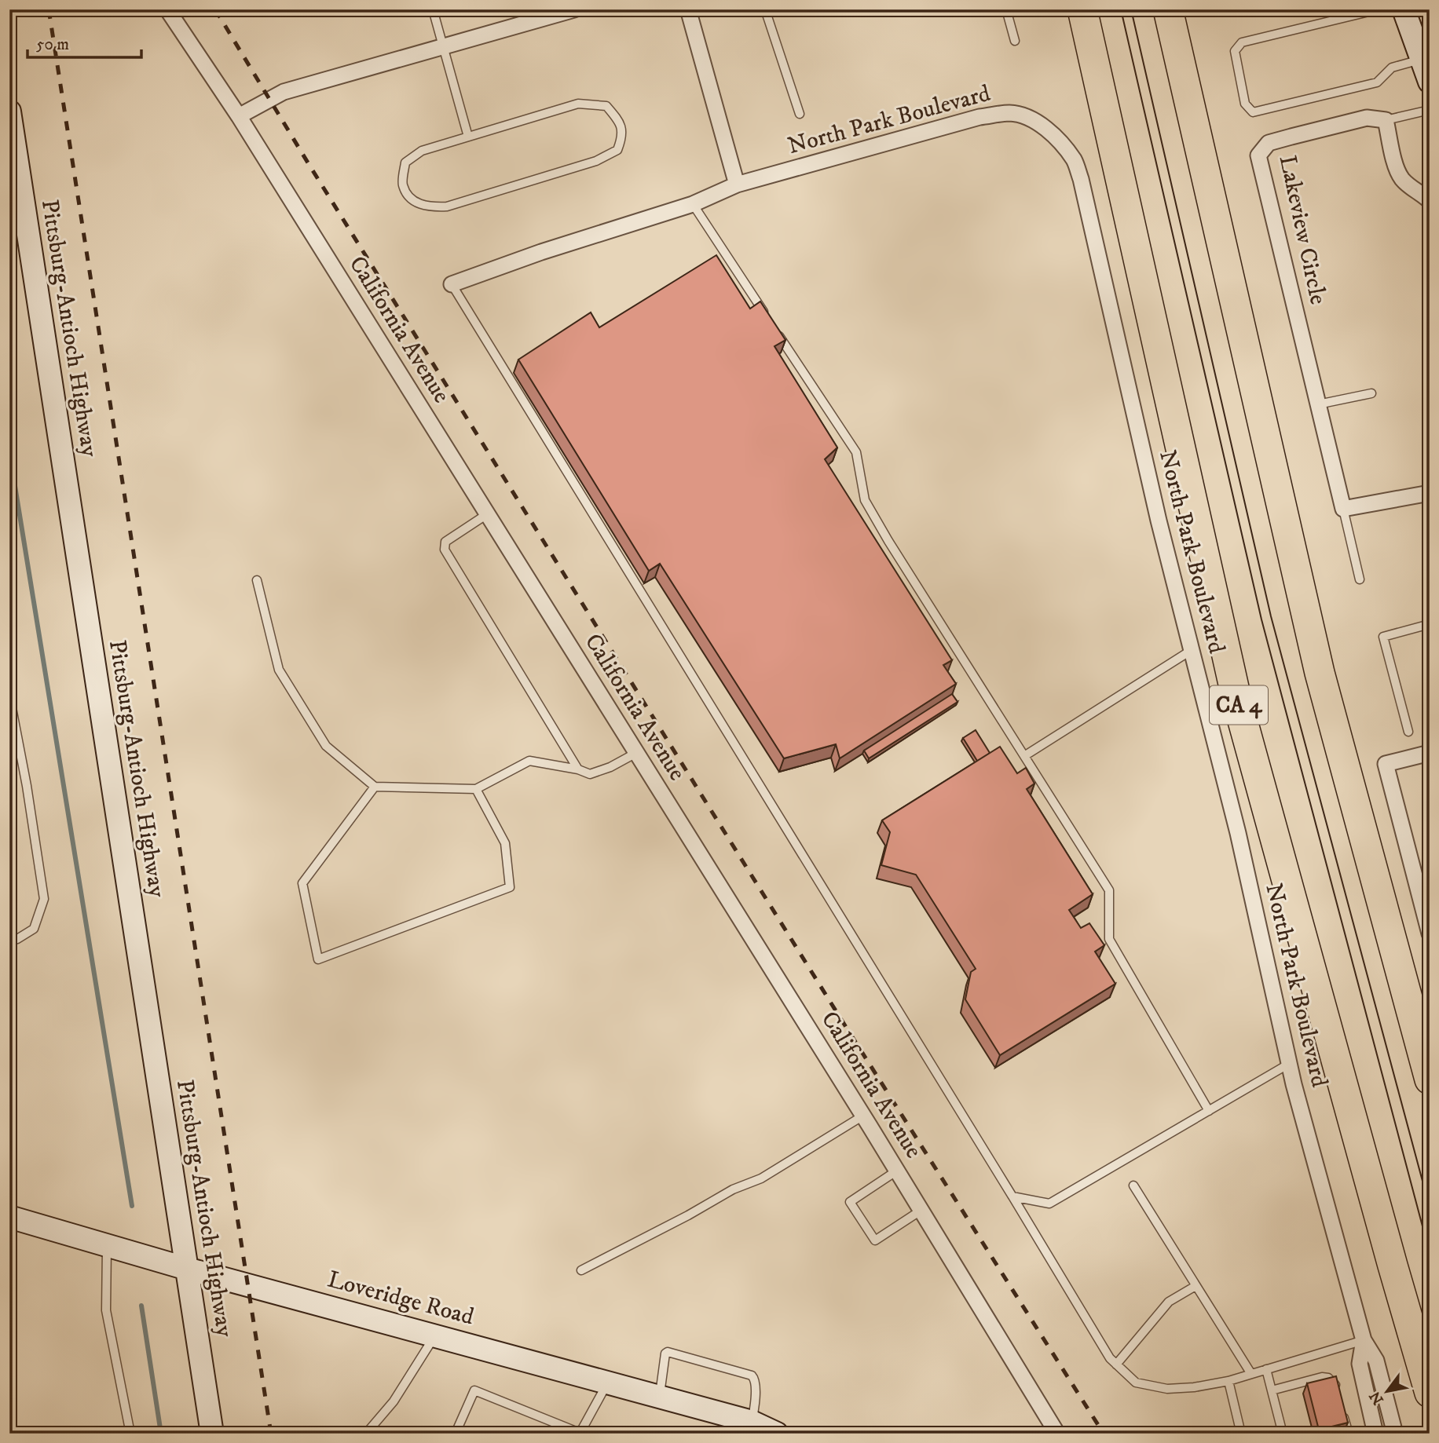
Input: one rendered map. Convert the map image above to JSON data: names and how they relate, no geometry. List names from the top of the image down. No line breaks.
{"streets":{"highway":["CA 4"],"main road":["Pittsburg-Antioch Highway","Loveridge Road"],"street":["North Park Boulevard","Lakeview Circle","California Avenue"]},"crossings":[["Pittsburg-Antioch Highway","Loveridge Road"]],"scale_bar":"50 m","north":"bottom left"}
